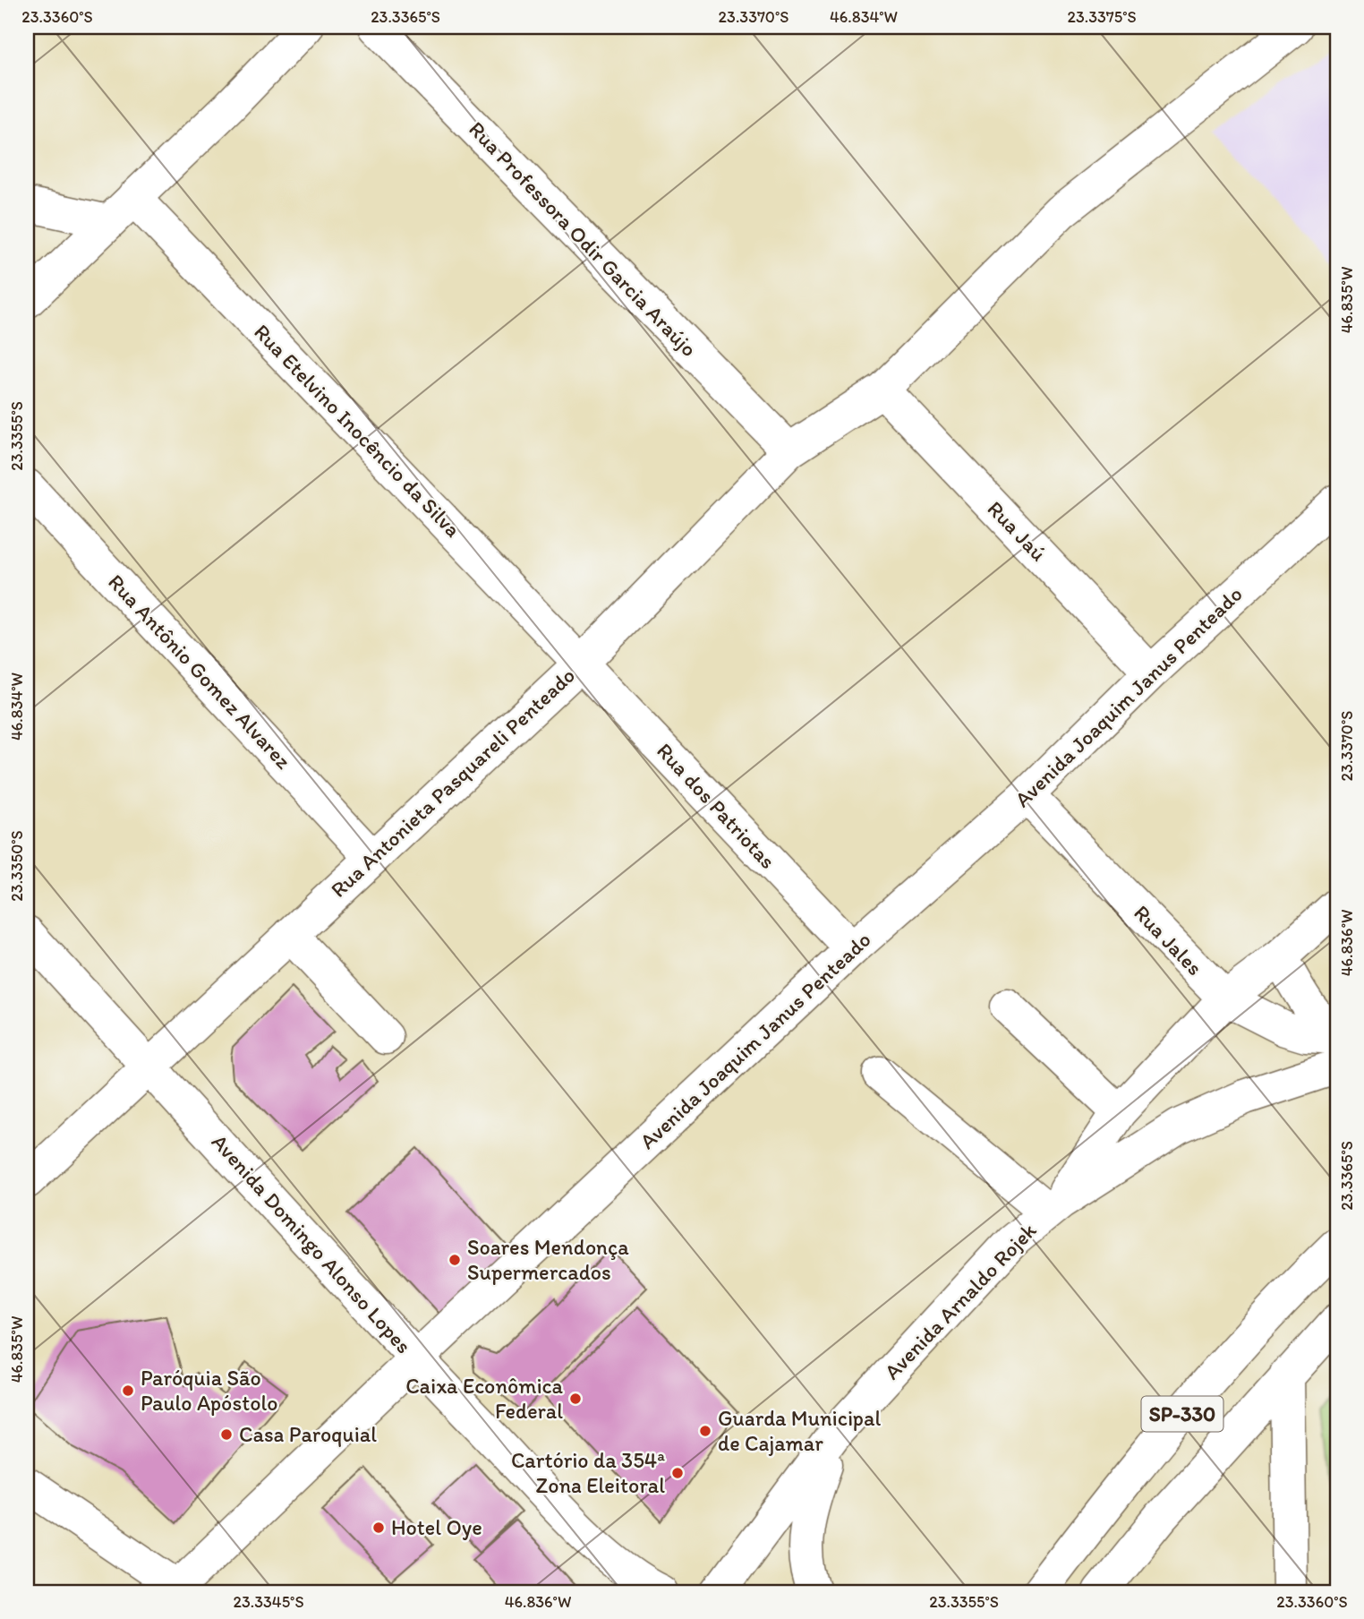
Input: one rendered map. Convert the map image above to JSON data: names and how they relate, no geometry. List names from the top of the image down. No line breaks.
{"streets":{"main road":["Rua Professora Odir Garcia Araújo","Rua Etelvino Inocêncio da Silva","Rua Jaú","Rua Antônio Gomez Alvarez","Avenida Joaquim Janus Penteado","Rua Antonieta Pasquareli Penteado","Rua dos Patriotas","Rua Jales","Avenida Domingo Alonso Lopes","Avenida Arnaldo Rojek","SP-330"]},"crossings":[["Rua Professora Odir Garcia Araújo","Rua Antonieta Pasquareli Penteado"],["Rua Etelvino Inocêncio da Silva","Rua Antonieta Pasquareli Penteado"],["Rua Etelvino Inocêncio da Silva","Rua dos Patriotas"],["Rua Jaú","Avenida Joaquim Janus Penteado"],["Rua Jaú","Rua Antonieta Pasquareli Penteado"],["Rua Antônio Gomez Alvarez","Rua Antonieta Pasquareli Penteado"],["Avenida Joaquim Janus Penteado","Rua dos Patriotas"],["Avenida Joaquim Janus Penteado","Rua Jales"],["Avenida Joaquim Janus Penteado","Avenida Domingo Alonso Lopes"],["Rua Antonieta Pasquareli Penteado","Rua dos Patriotas"],["Rua Antonieta Pasquareli Penteado","Avenida Domingo Alonso Lopes"],["Rua Jales","Avenida Arnaldo Rojek"]],"places":["Soares Mendonça Supermercados","Paróquia São Paulo Apóstolo","Caixa Econômica Federal","Guarda Municipal de Cajamar","Casa Paroquial","Cartório da 354ª Zona Eleitoral","Hotel Oye"],"coordinates":["23.3360°S","23.3365°S","23.3370°S","46.834°W","23.3375°S","46.835°W","23.3355°S","23.3350°S","46.836°W","23.3345°S"]}
